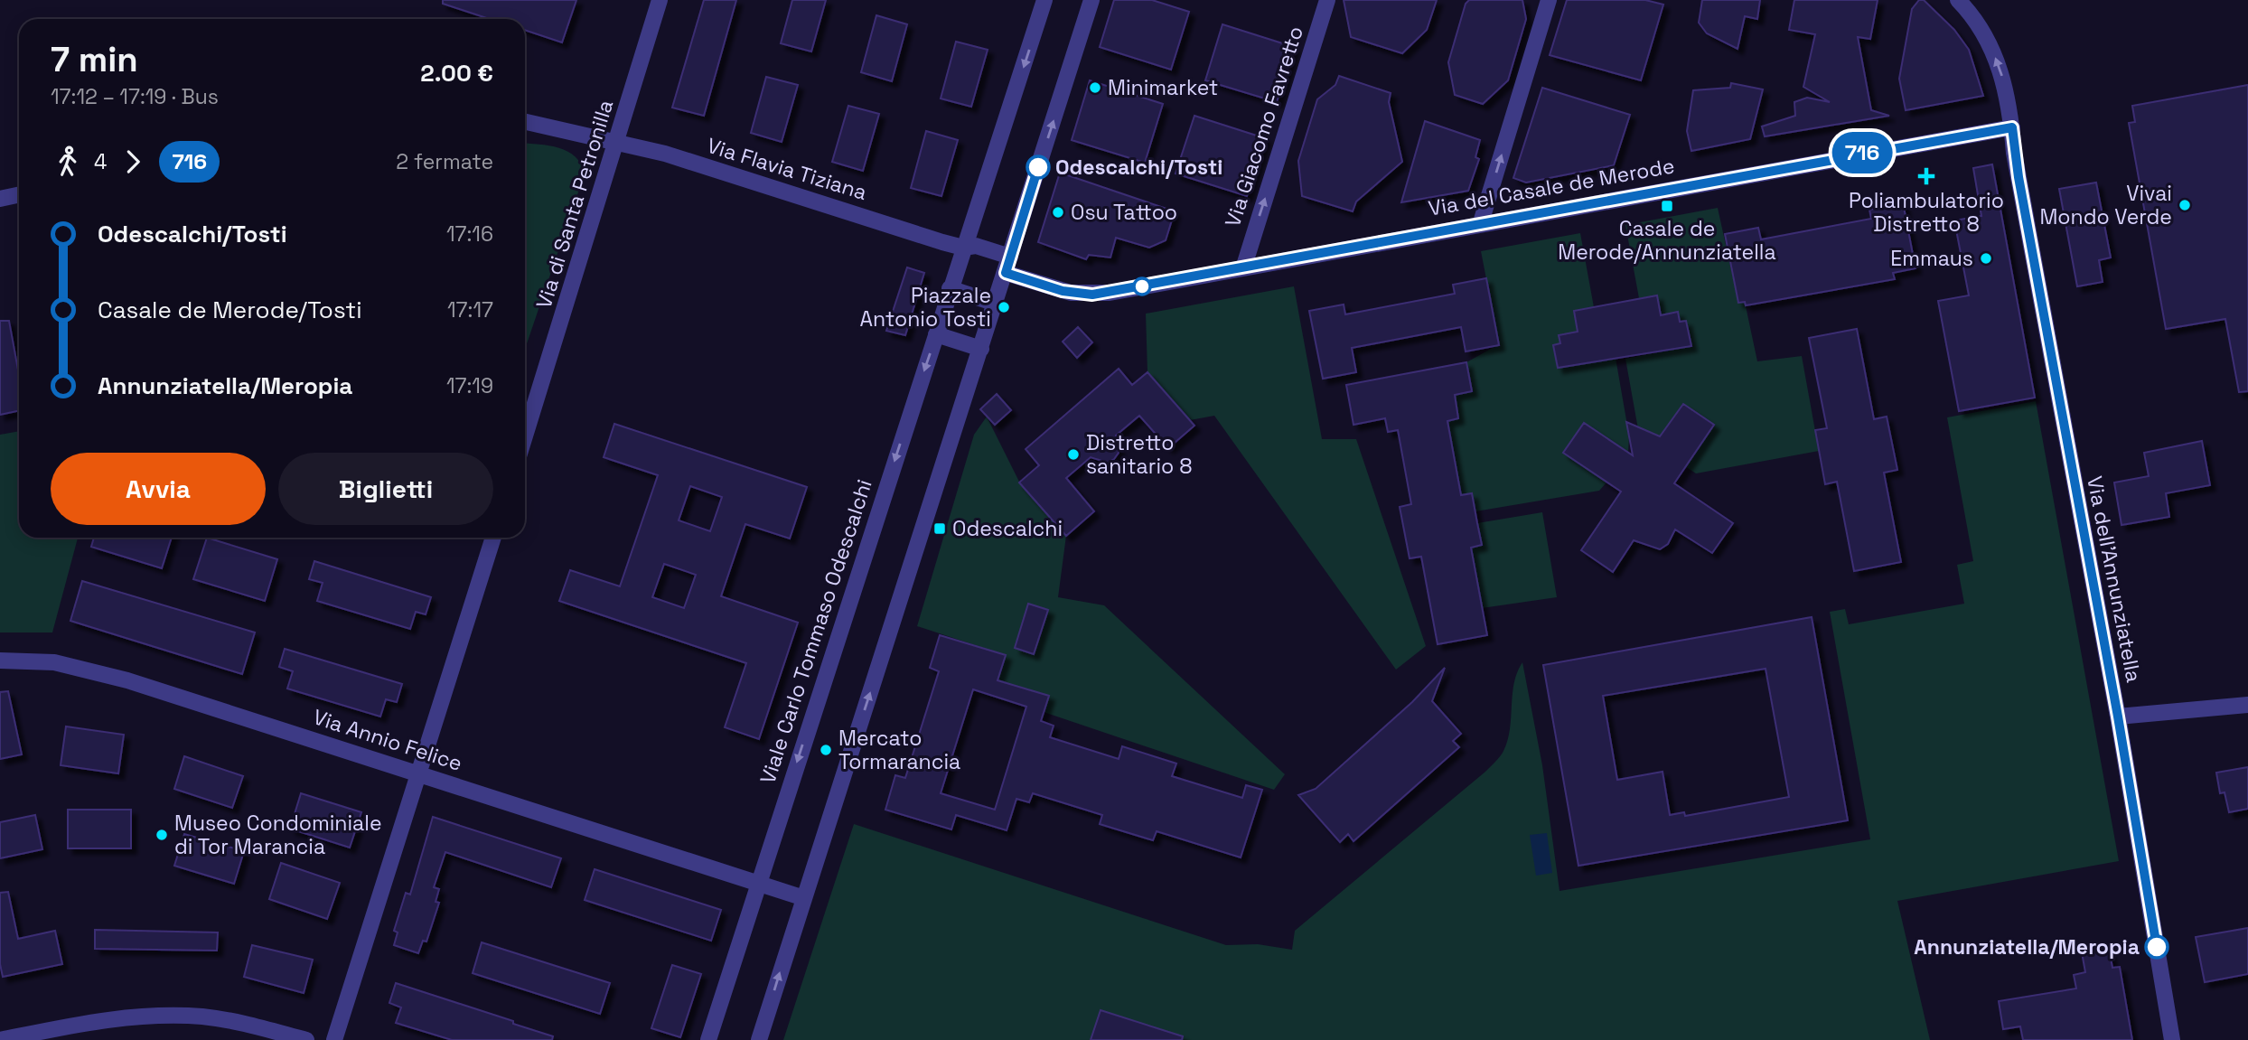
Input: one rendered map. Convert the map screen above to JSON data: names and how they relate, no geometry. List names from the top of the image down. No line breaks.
{"streets":{"street":["Via Giacomo Favretto","Via Flavia Tiziana","Via del Casale de Merode","Via di Santa Petronilla","Via dell'Annunziatella","Viale Carlo Tommaso Odescalchi","Via Annio Felice"]},"crossings":[["Via Giacomo Favretto","Via del Casale de Merode"],["Via Flavia Tiziana","Via di Santa Petronilla"],["Via del Casale de Merode","Via dell'Annunziatella"],["Viale Carlo Tommaso Odescalchi","Via Annio Felice"]],"one_way":["Via Giacomo Favretto"],"places":{"other":["Minimarket","Odescalchi/Tosti","Vivai Mondo Verde","Osu Tattoo","Emmaus","Piazzale Antonio Tosti","Distretto sanitario 8","Mercato Tormarancia","Museo Condominiale di Tor Marancia","Annunziatella/Meropia"],"health":["Poliambulatorio Distretto 8"],"transit":["Casale de Merode/Annunziatella","Odescalchi"]},"lines":["bus line 716"],"page":{"on_map":"716","heading":["7 min","17:12 – 17:19 · Bus","2.00 €"],"legs":["4","716","2 fermate"],"list":[{"name":"Odescalchi/Tosti","value":"17:16"},{"name":"Casale de Merode/Tosti","value":"17:17"},{"name":"Annunziatella/Meropia","value":"17:19"}],"buttons":["Avvia","Biglietti"]}}
